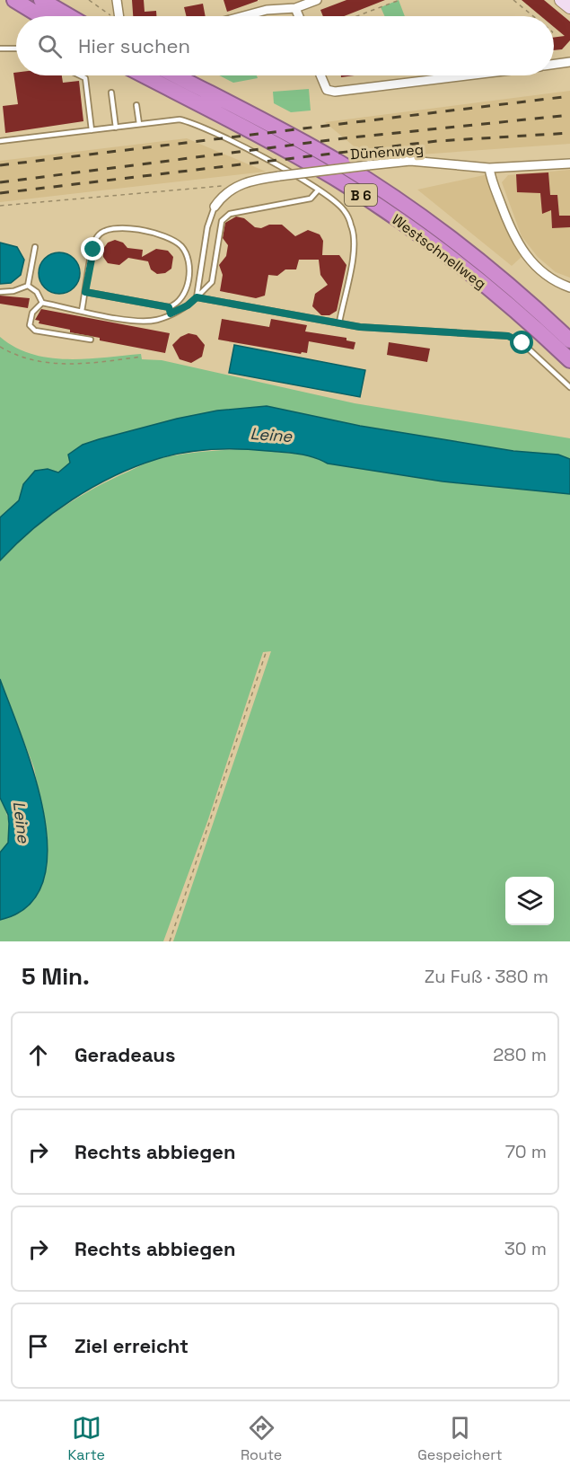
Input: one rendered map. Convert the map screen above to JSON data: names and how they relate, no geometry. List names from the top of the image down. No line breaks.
{"streets":{"highway":["B 6","Westschnellweg"],"street":["Dünenweg"]},"water":["Leine"],"page":{"search":"Hier suchen","heading":["5 Min.","Zu Fuß · 380 m"],"list":[["Geradeaus","280 m"],["Rechts abbiegen","70 m"],["Rechts abbiegen","30 m"],"Ziel erreicht"],"nav":["Karte","Route","Gespeichert"]}}
